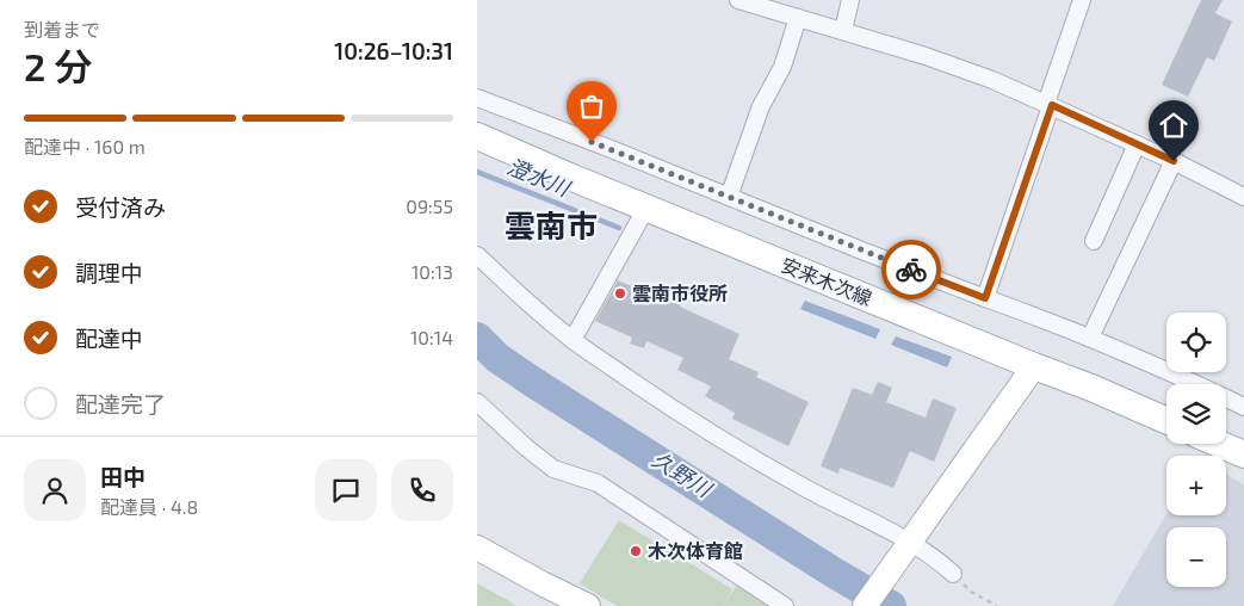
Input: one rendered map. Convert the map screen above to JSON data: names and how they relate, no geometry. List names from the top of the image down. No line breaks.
{"streets":{"main road":["安来木次線"]},"districts":["雲南市"],"water":["澄水川","久野川"],"places":["雲南市役所","木次体育館"],"page":{"heading":["2 分","到着まで","10:26–10:31"],"panel":["田中","配達員 · 4.8"],"bar":"配達中 · 160 m","list":[["受付済み","09:55"],["調理中","10:13"],["配達中","10:14"],"配達完了"],"map_buttons":["+","−"]}}
